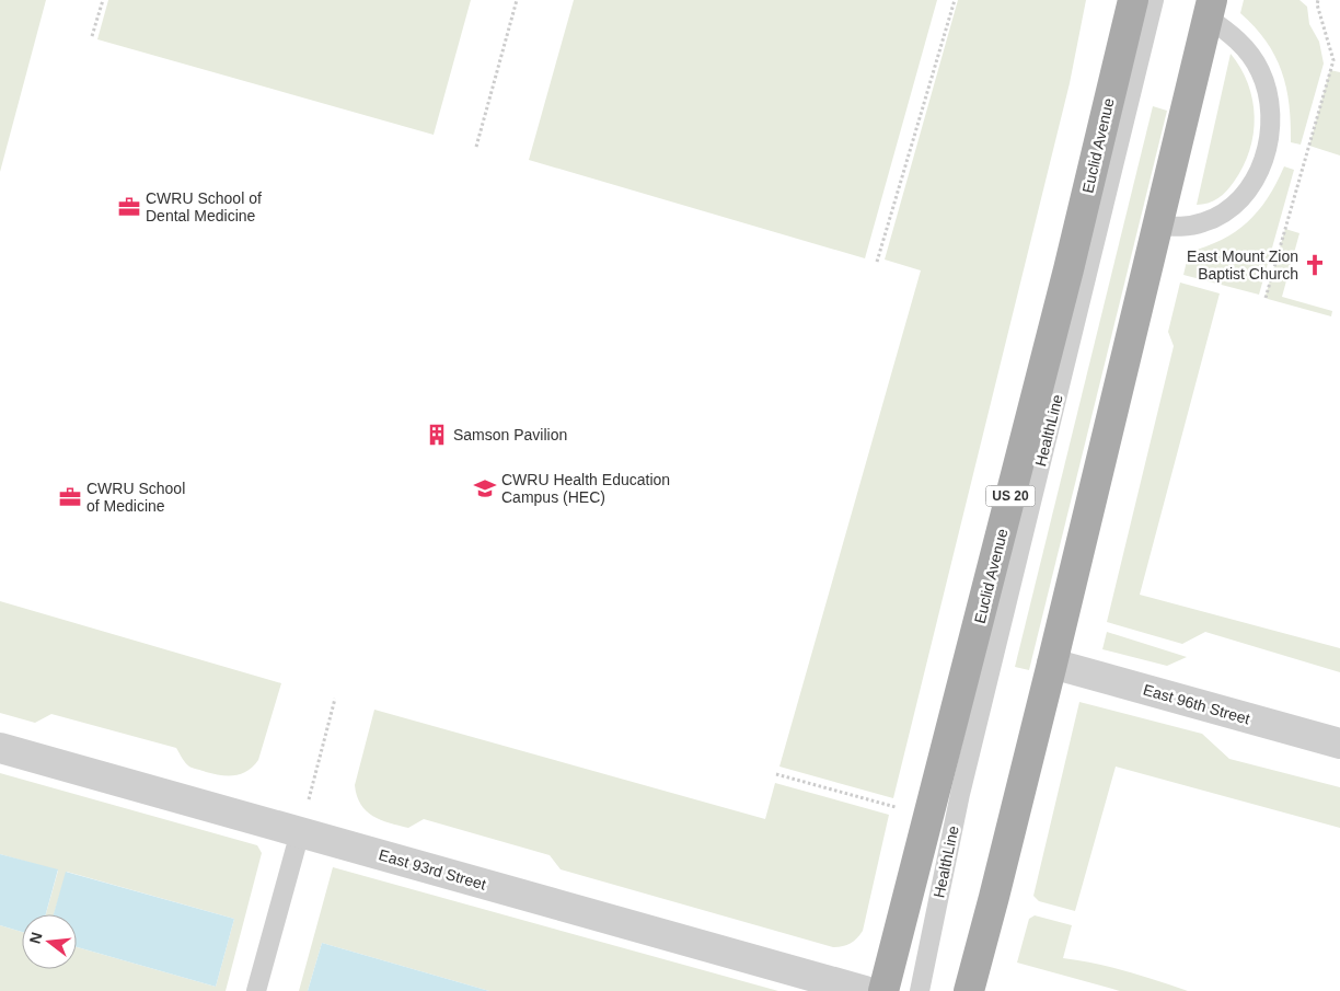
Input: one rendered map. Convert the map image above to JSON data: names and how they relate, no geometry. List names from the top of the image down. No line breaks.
{"streets":{"main road":["Euclid Avenue","US 20"],"street":["East 96th Street","East 93rd Street"],"lane":["HealthLine"]},"places":{"office":["CWRU School of Dental Medicine","CWRU School of Medicine"],"church":["East Mount Zion Baptist Church"],"building":["Samson Pavilion"],"school or university":["CWRU Health Education Campus (HEC)"]},"north":"left"}
